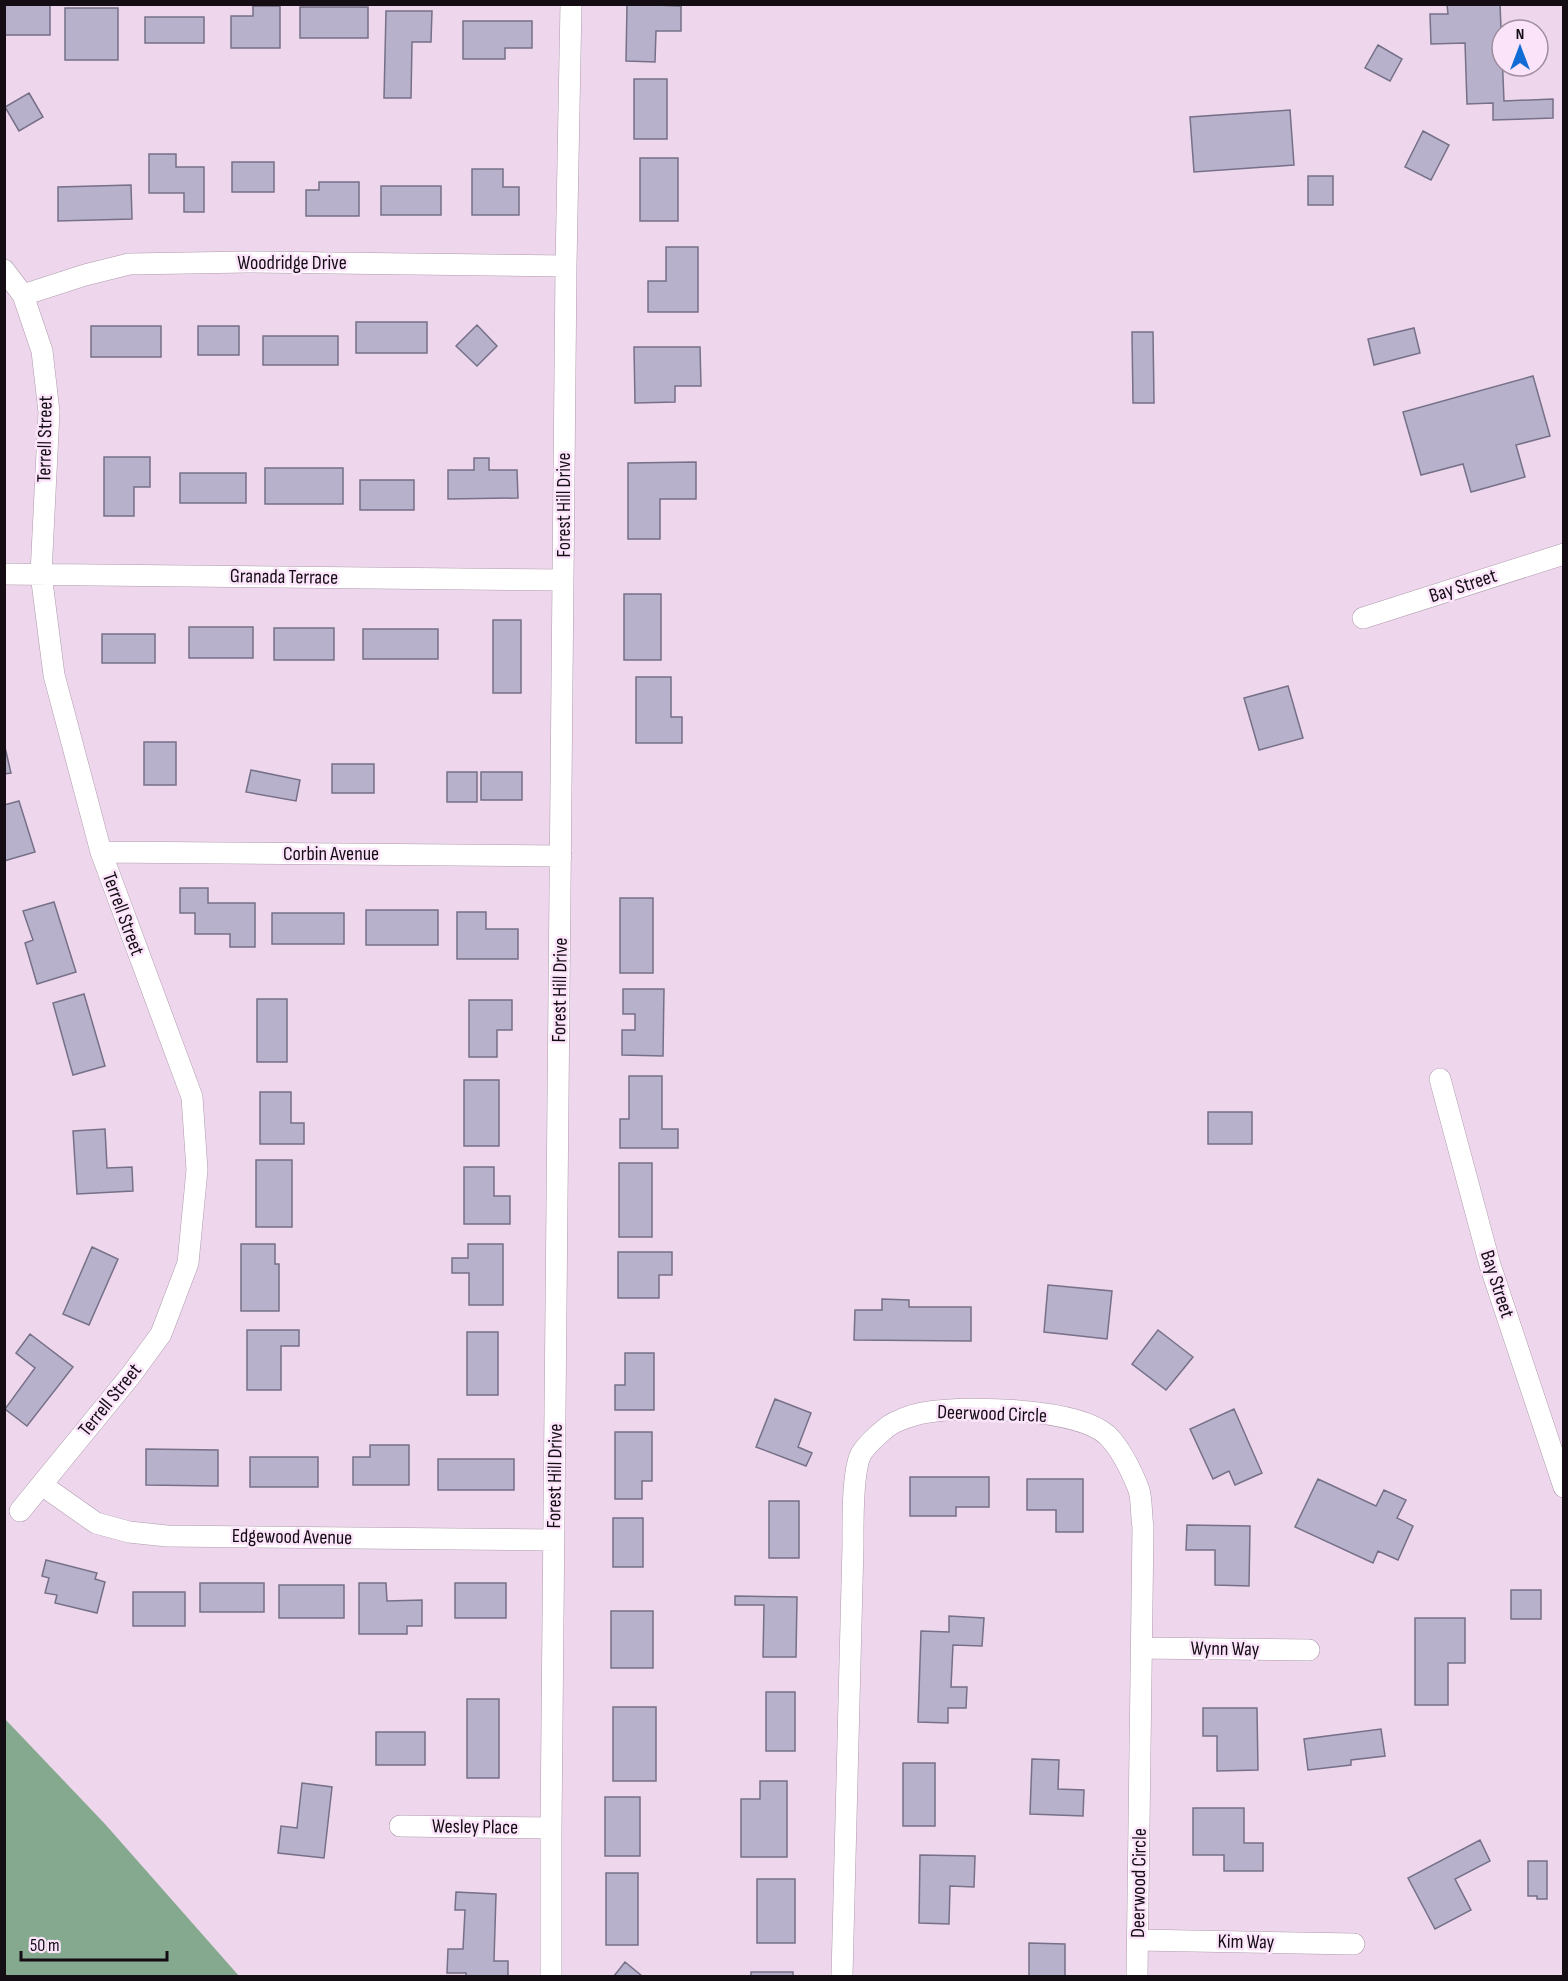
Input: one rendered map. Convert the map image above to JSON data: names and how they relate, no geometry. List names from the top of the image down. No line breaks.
{"streets":{"street":["Woodridge Drive","Terrell Street","Forest Hill Drive","Granada Terrace","Bay Street","Corbin Avenue","Deerwood Circle","Edgewood Avenue","Wynn Way","Wesley Place","Kim Way"]},"crossings":[["Woodridge Drive","Terrell Street"],["Woodridge Drive","Forest Hill Drive"],["Terrell Street","Granada Terrace"],["Terrell Street","Corbin Avenue"],["Terrell Street","Edgewood Avenue"],["Forest Hill Drive","Granada Terrace"],["Forest Hill Drive","Corbin Avenue"],["Forest Hill Drive","Edgewood Avenue"],["Forest Hill Drive","Wesley Place"],["Deerwood Circle","Wynn Way"],["Deerwood Circle","Kim Way"]],"scale_bar":"50 m","north":"top"}
